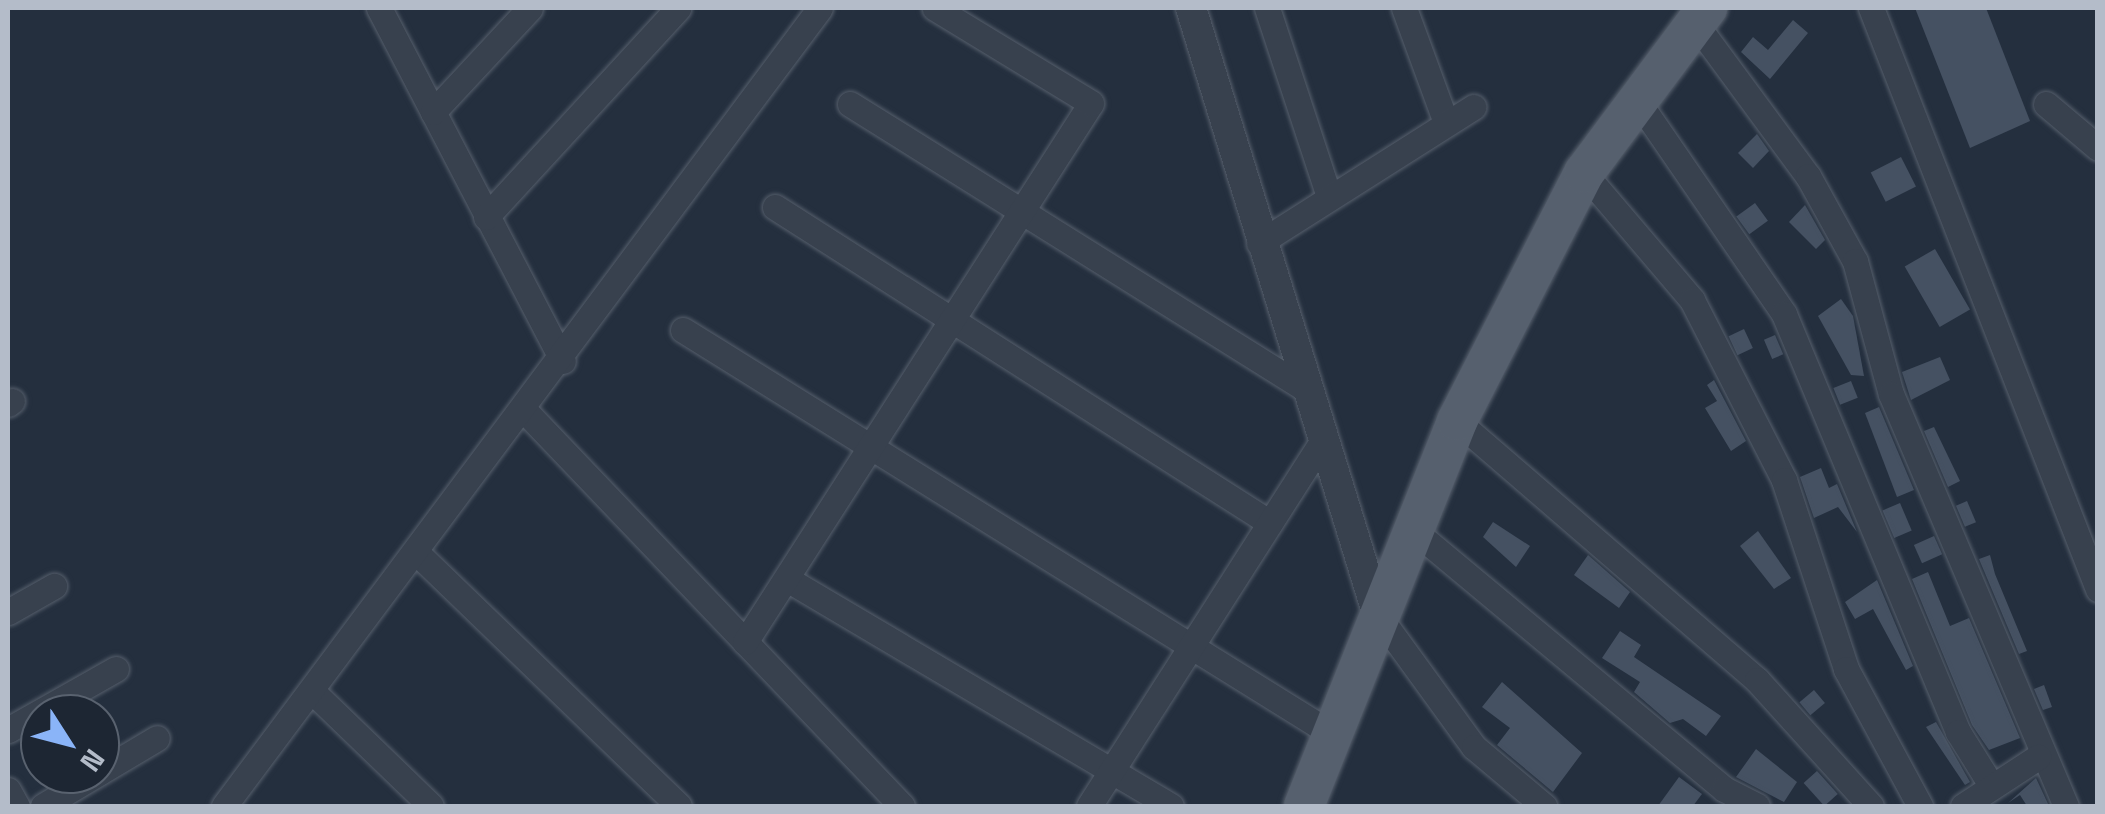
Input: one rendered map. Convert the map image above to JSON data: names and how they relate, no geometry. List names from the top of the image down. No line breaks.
{"north":"bottom right"}
